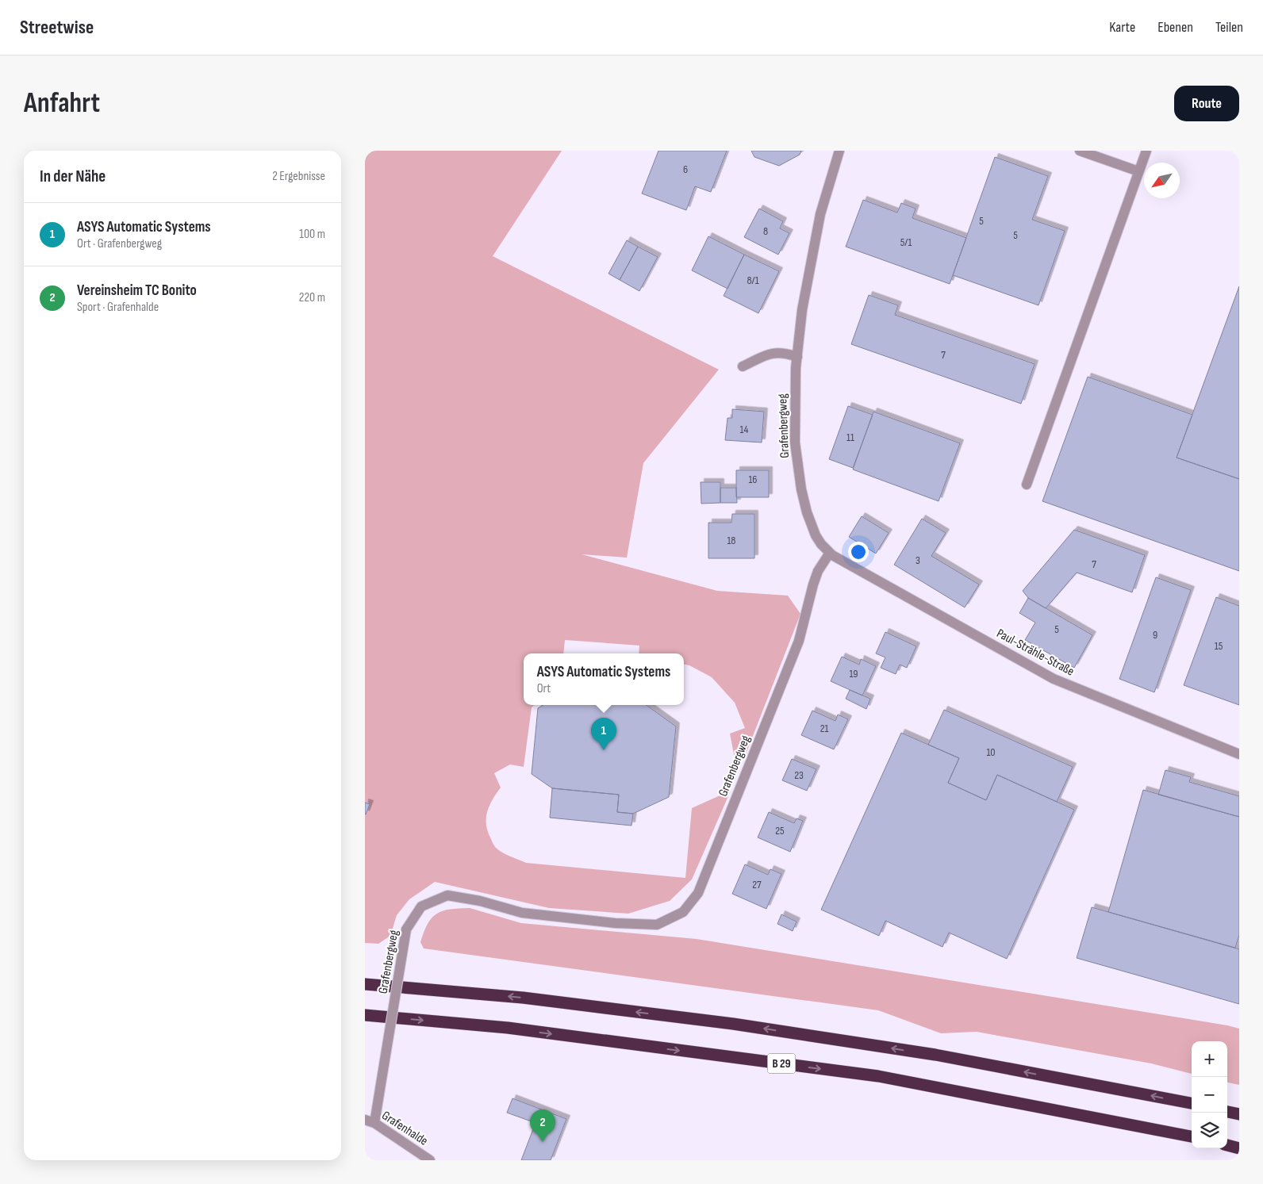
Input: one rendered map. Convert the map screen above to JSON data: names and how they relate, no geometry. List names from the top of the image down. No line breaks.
{"streets":{"highway":["B 29"],"street":["Grafenbergweg","Paul-Strähle-Straße","Grafenhalde"]},"crossings":[["Grafenbergweg","Paul-Strähle-Straße"],["Grafenbergweg","Grafenhalde"]],"house_numbers":["6","5","8","5","5/1","8/1","7","14","11","16","18","3","7","5","9","15","19","21","10","23","25","27"],"north":"bottom left","page":{"header":"Streetwise","nav":["Karte","Ebenen","Teilen"],"buttons":"Route","title":"Anfahrt","heading":["In der Nähe","2 Ergebnisse"],"list":[{"mark":"1","name":"ASYS Automatic Systems","note":"Ort · Grafenbergweg","value":"100 m"},{"mark":"2","name":"Vereinsheim TC Bonito","note":"Sport · Grafenhalde","value":"220 m"}],"popup":["ASYS Automatic Systems","Ort"],"pins":["1","2"],"map_buttons":["+","−"]}}
